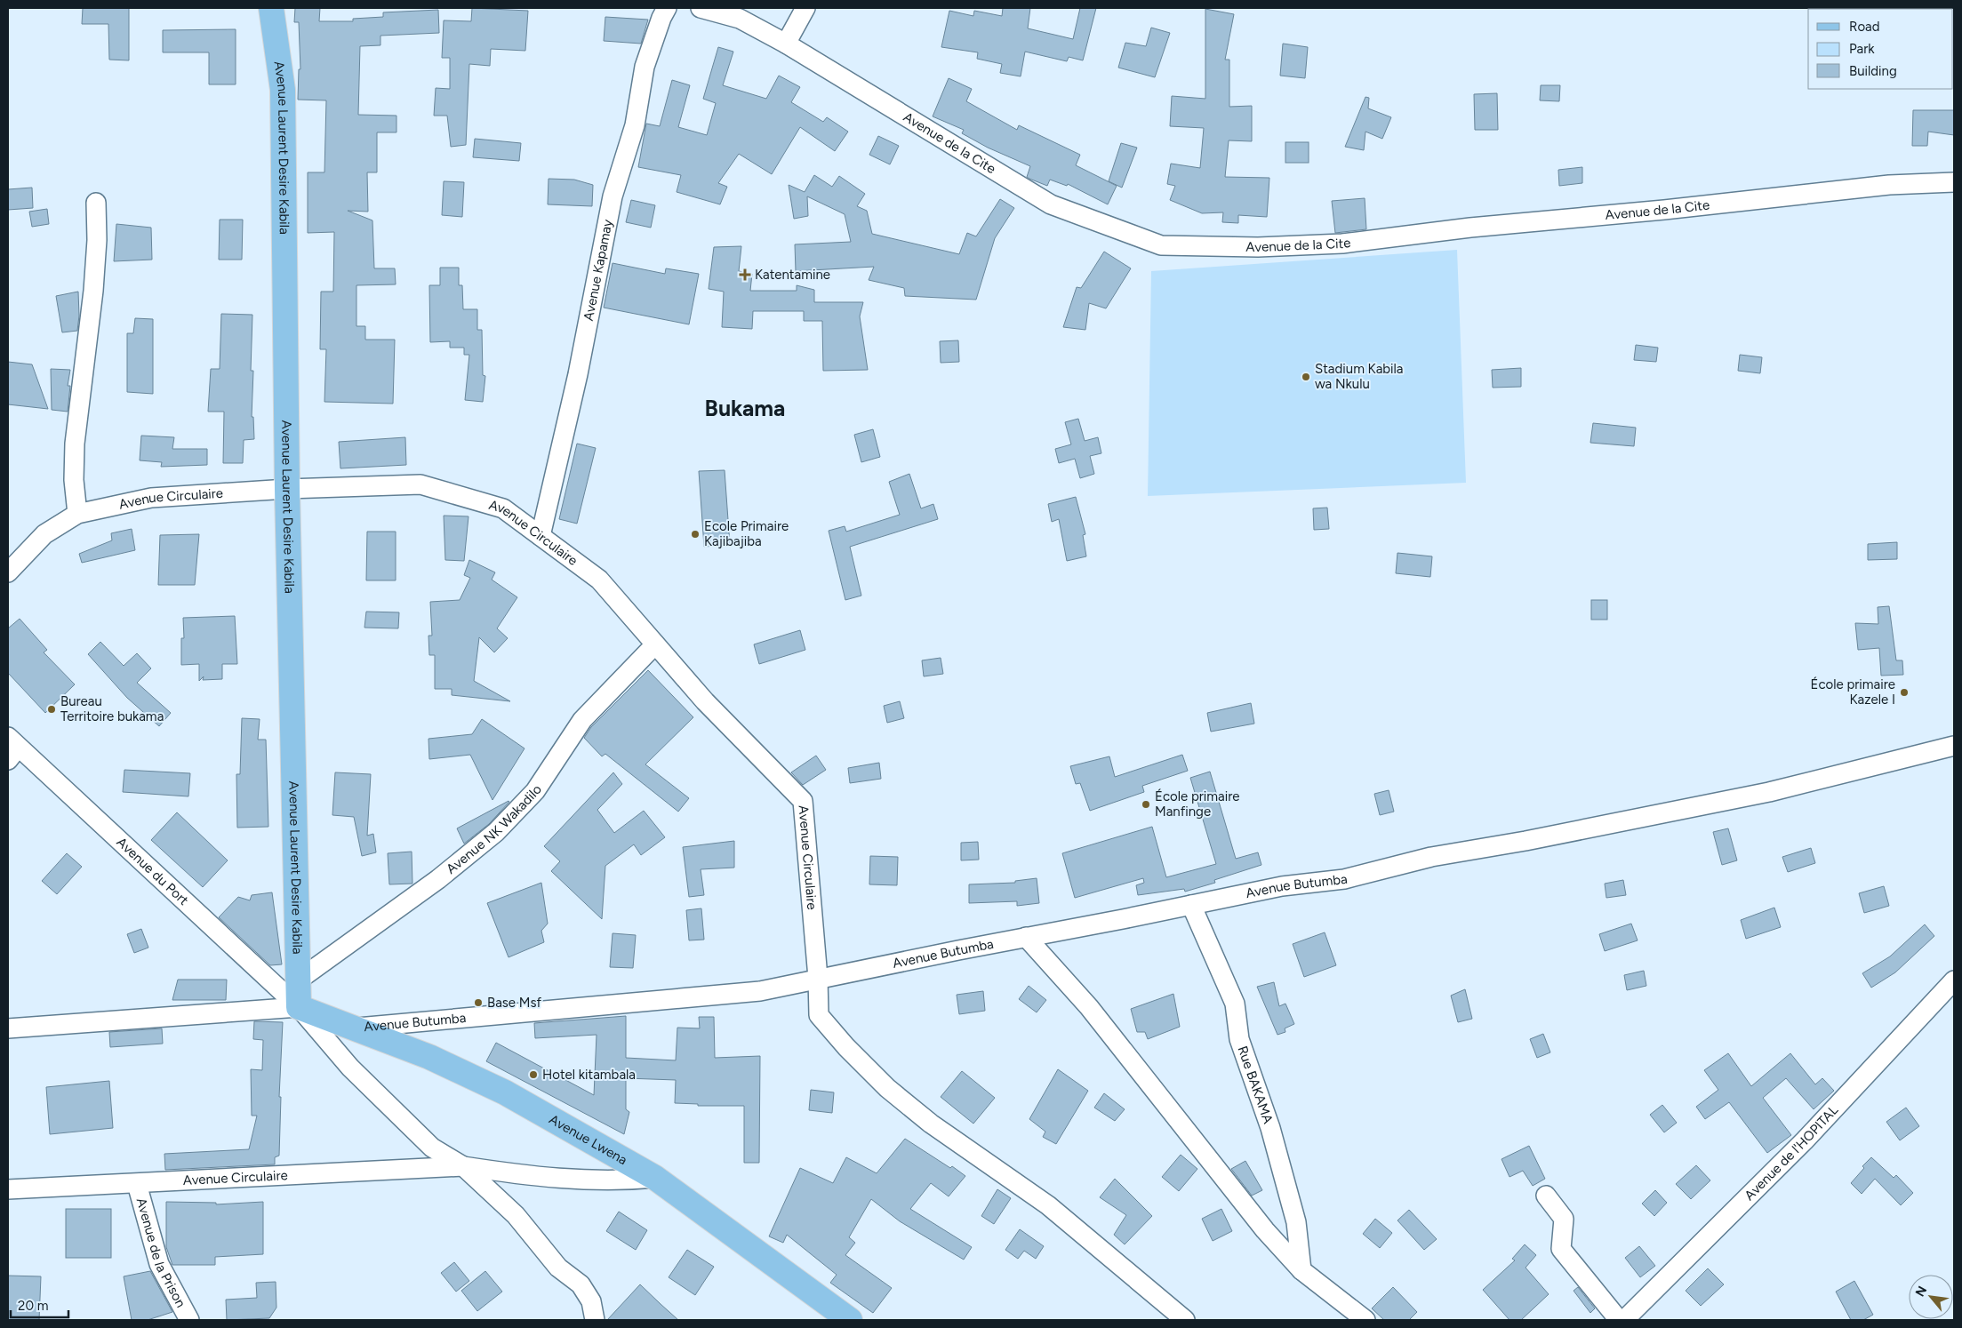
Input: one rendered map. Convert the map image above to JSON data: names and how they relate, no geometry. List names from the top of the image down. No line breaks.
{"streets":{"main road":["Avenue Laurent Desire Kabila","Avenue Lwena"],"street":["Avenue de la Cite","Avenue Kapamay","Avenue Circulaire","Avenue NK Wakadilo","Avenue du Port","Avenue Butumba","Rue BAKAMA","Avenue de l'HOPITAL","Avenue de la Prison"]},"crossings":[["Avenue Laurent Desire Kabila","Avenue Circulaire"],["Avenue Laurent Desire Kabila","Avenue NK Wakadilo"],["Avenue Laurent Desire Kabila","Avenue du Port"],["Avenue Laurent Desire Kabila","Avenue Lwena"],["Avenue Kapamay","Avenue Circulaire"],["Avenue Circulaire","Avenue NK Wakadilo"],["Avenue Circulaire","Avenue du Port"],["Avenue Circulaire","Avenue Butumba"],["Avenue Circulaire","Avenue de la Prison"],["Avenue du Port","Avenue Lwena"],["Avenue Butumba","Rue BAKAMA"],["Avenue Butumba","Avenue Lwena"]],"districts":["Bukama"],"places":{"health":["Katentamine"],"other":["Stadium Kabila wa Nkulu","Ecole Primaire Kajibajiba","École primaire Kazele I","Bureau Territoire bukama","École primaire Manfinge","Base Msf","Hotel kitambala"]},"legend":["Road","Park","Building"],"scale_bar":"20 m","north":"top left"}
